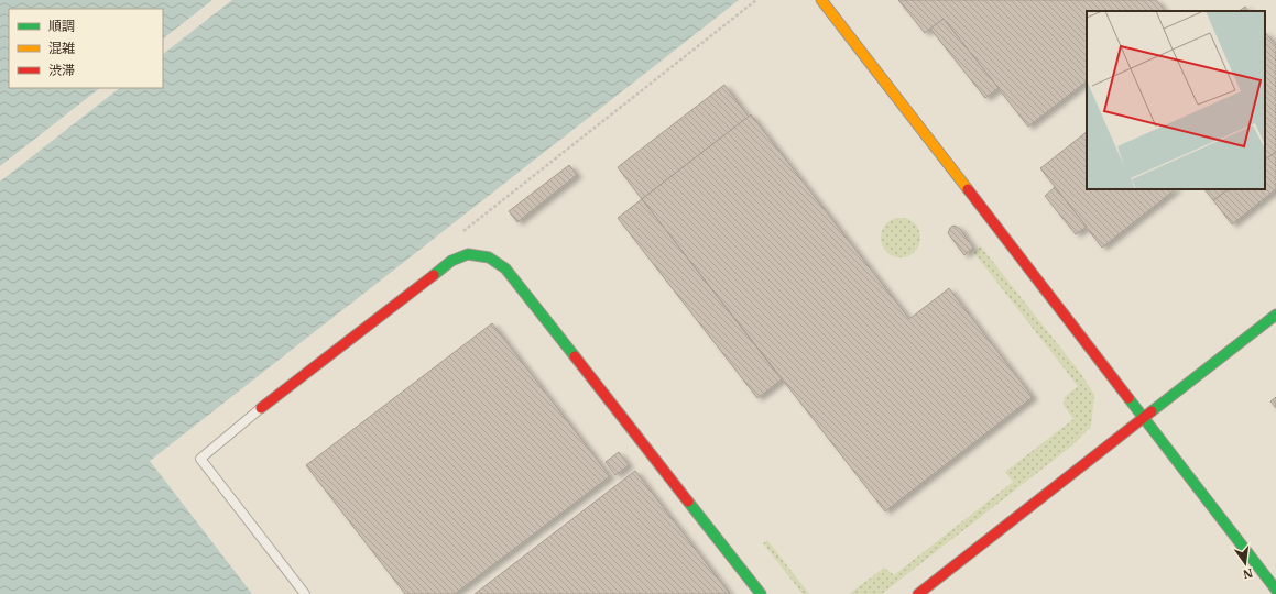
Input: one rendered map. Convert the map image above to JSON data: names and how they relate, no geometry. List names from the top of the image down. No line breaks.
{"legend":["順調","混雑","渋滞"],"north":"bottom"}
